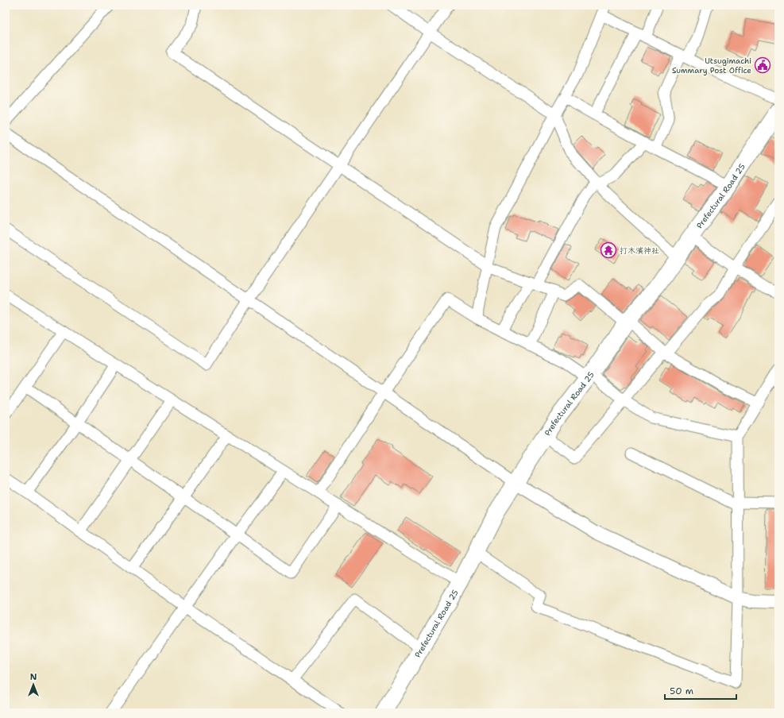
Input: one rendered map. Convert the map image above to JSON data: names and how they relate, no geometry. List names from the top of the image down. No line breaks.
{"streets":{"main road":["Prefectural Road 25"]},"places":{"public building":["Utsugimachi Summary Post Office"],"temple":["打木濱神社"]},"scale_bar":"50 m","north":"top"}
